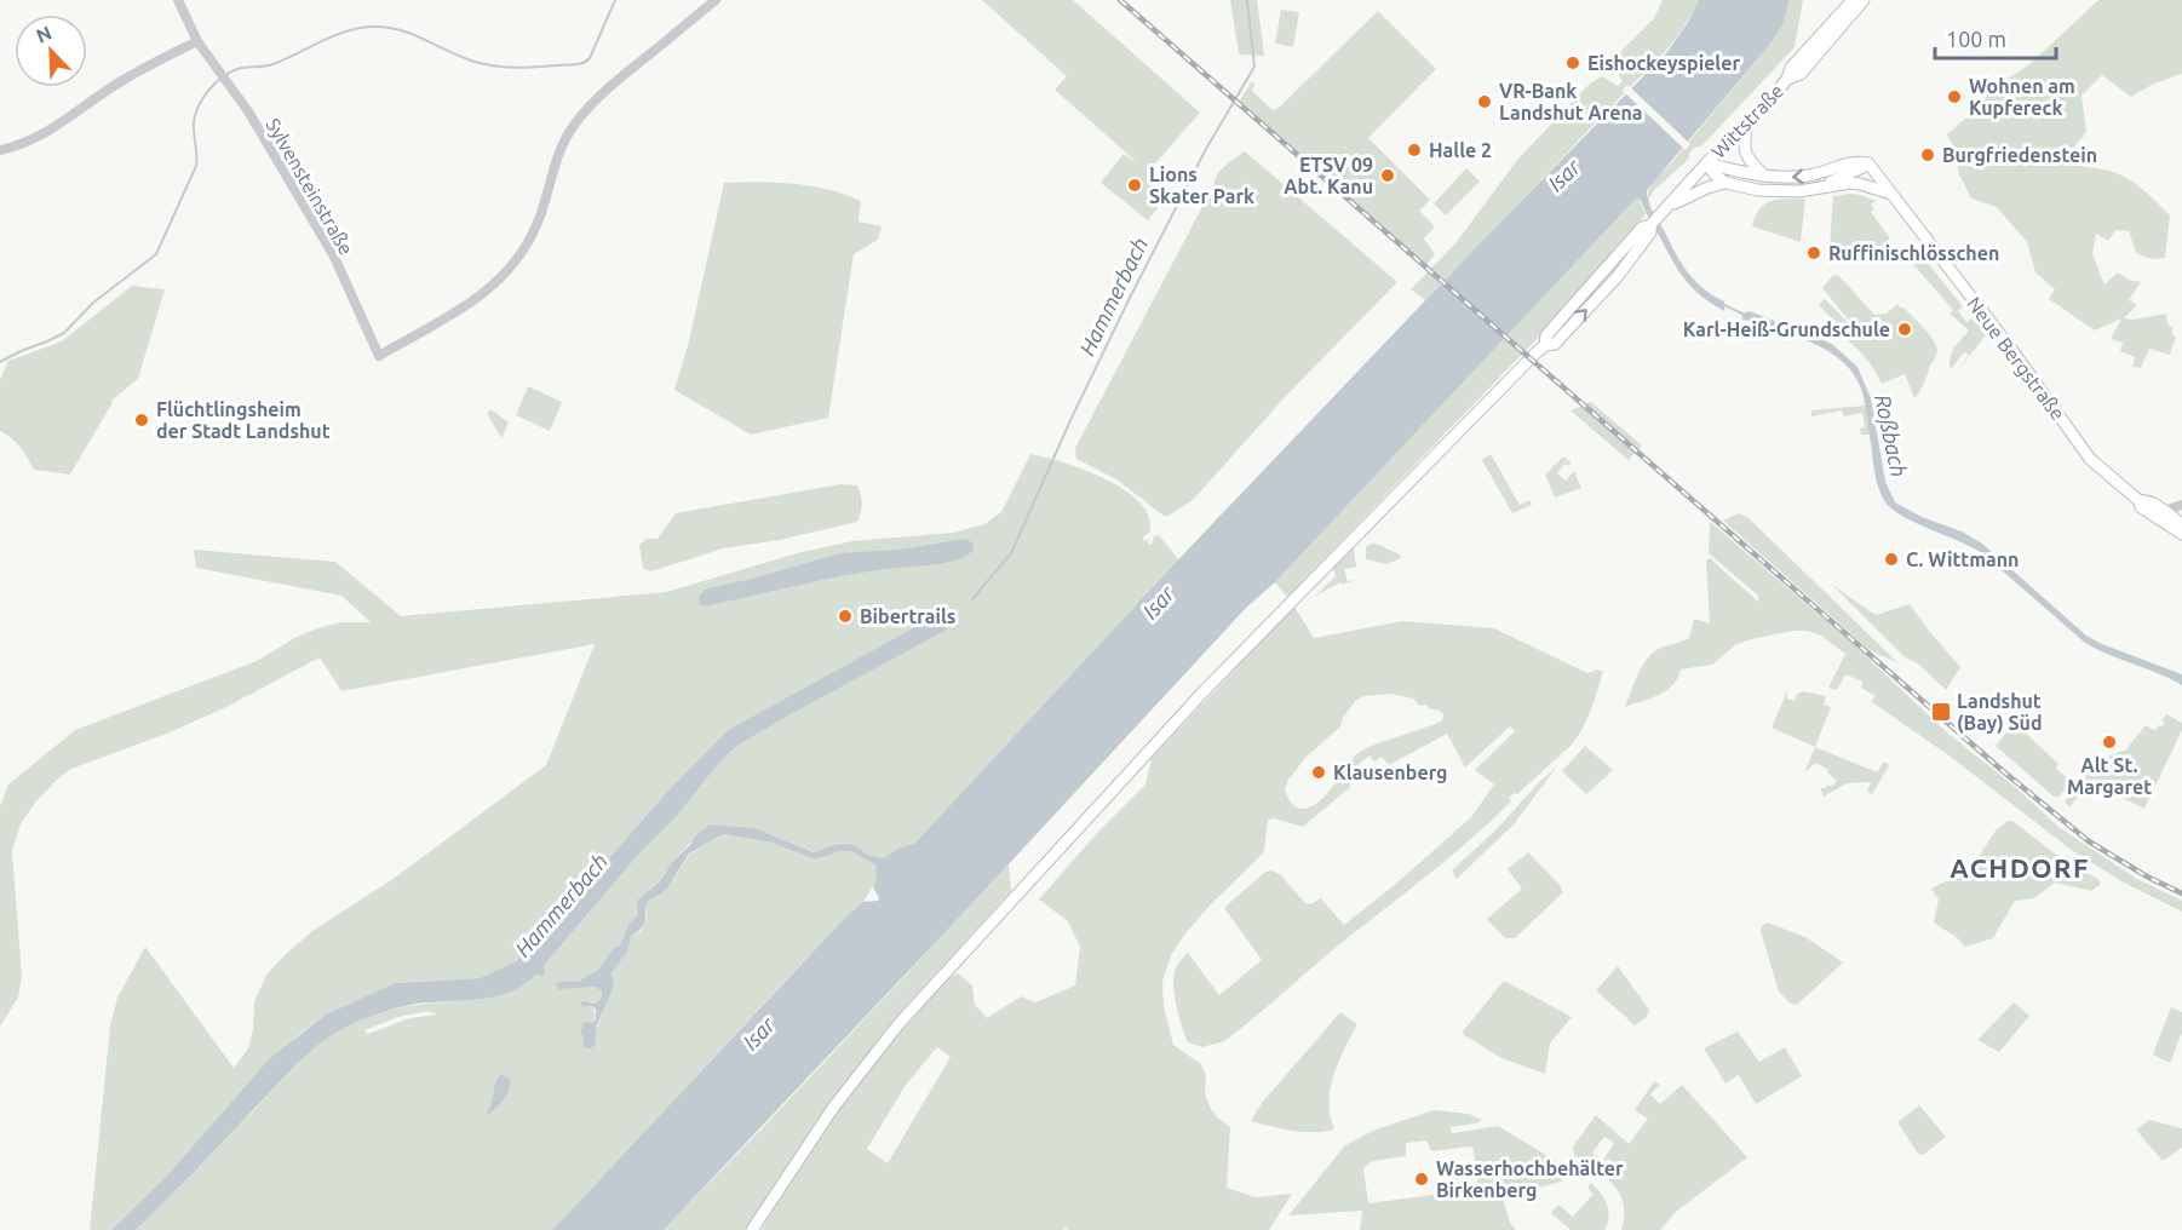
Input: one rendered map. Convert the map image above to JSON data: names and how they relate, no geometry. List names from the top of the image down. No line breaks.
{"streets":{"main road":["Wittstraße","Neue Bergstraße"],"street":["Sylvensteinstraße"]},"districts":["ACHDORF"],"water":["Isar","Hammerbach","Roßbach"],"places":{"other":["Eishockeyspieler","Wohnen am Kupfereck","VR-Bank Landshut Arena","Halle 2","Burgfriedenstein","ETSV 09 Abt. Kanu","Lions Skater Park","Ruffinischlösschen","Karl-Heiß-Grundschule","Flüchtlingsheim der Stadt Landshut","C. Wittmann","Bibertrails","Alt St. Margaret","Klausenberg","Wasserhochbehälter Birkenberg"],"transit":["Landshut (Bay) Süd"]},"scale_bar":"100 m","north":"top left"}
